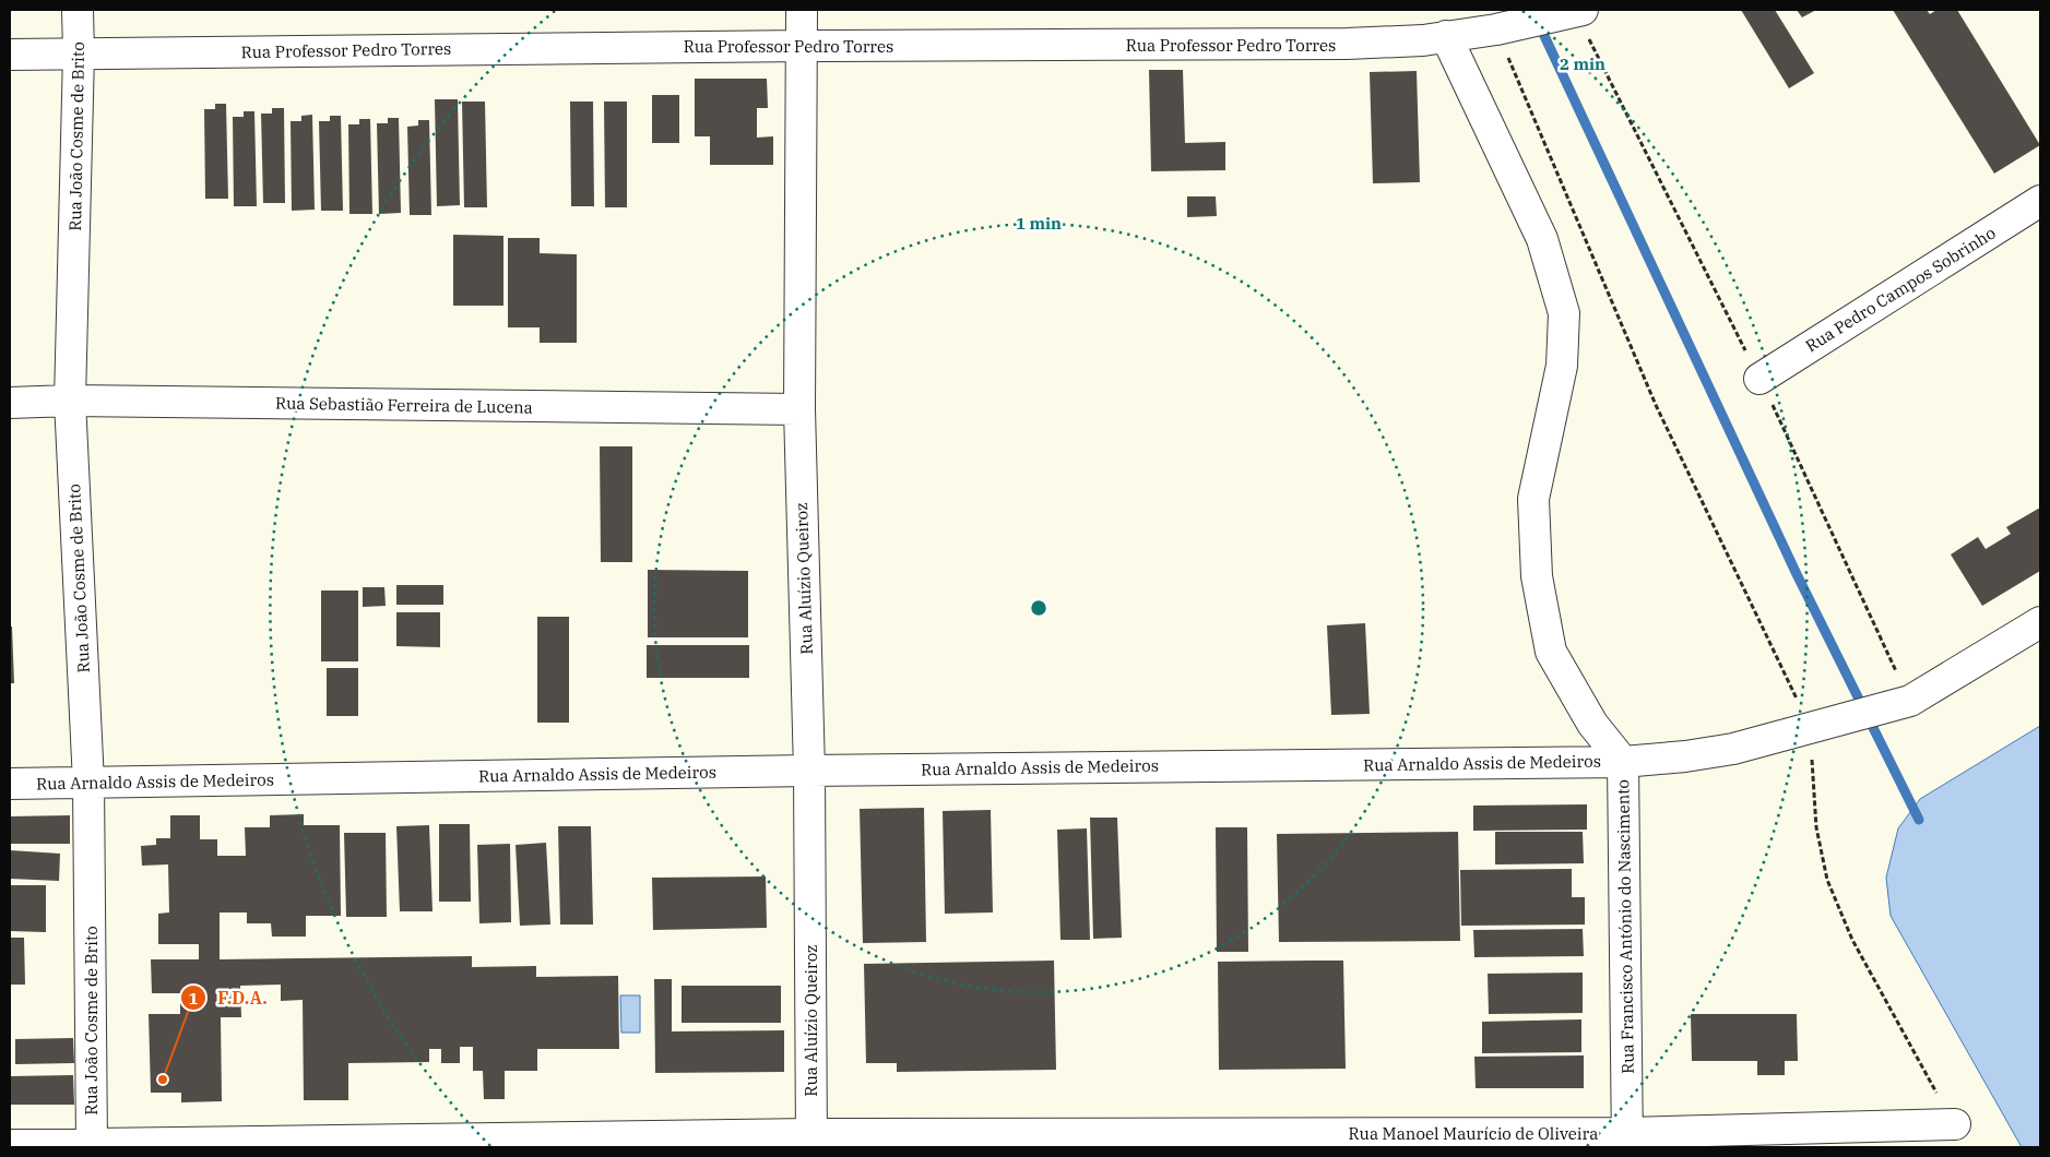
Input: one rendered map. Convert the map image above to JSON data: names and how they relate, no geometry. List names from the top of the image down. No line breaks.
{"streets":{"street":["Rua Professor Pedro Torres","Rua João Cosme de Brito","Rua Pedro Campos Sobrinho","Rua Sebastião Ferreira de Lucena","Rua Aluízio Queiroz","Rua Arnaldo Assis de Medeiros","Rua Francisco António do Nascimento","Rua Manoel Maurício de Oliveira"]},"crossings":[["Rua Professor Pedro Torres","Rua João Cosme de Brito"],["Rua Professor Pedro Torres","Rua Aluízio Queiroz"],["Rua Professor Pedro Torres","Rua Francisco António do Nascimento"],["Rua João Cosme de Brito","Rua Sebastião Ferreira de Lucena"],["Rua João Cosme de Brito","Rua Arnaldo Assis de Medeiros"],["Rua João Cosme de Brito","Rua Manoel Maurício de Oliveira"],["Rua Sebastião Ferreira de Lucena","Rua Aluízio Queiroz"],["Rua Aluízio Queiroz","Rua Arnaldo Assis de Medeiros"],["Rua Aluízio Queiroz","Rua Manoel Maurício de Oliveira"],["Rua Arnaldo Assis de Medeiros","Rua Francisco António do Nascimento"],["Rua Francisco António do Nascimento","Rua Manoel Maurício de Oliveira"]],"places":["F.D.A."],"rings":["2 min","1 min"]}
